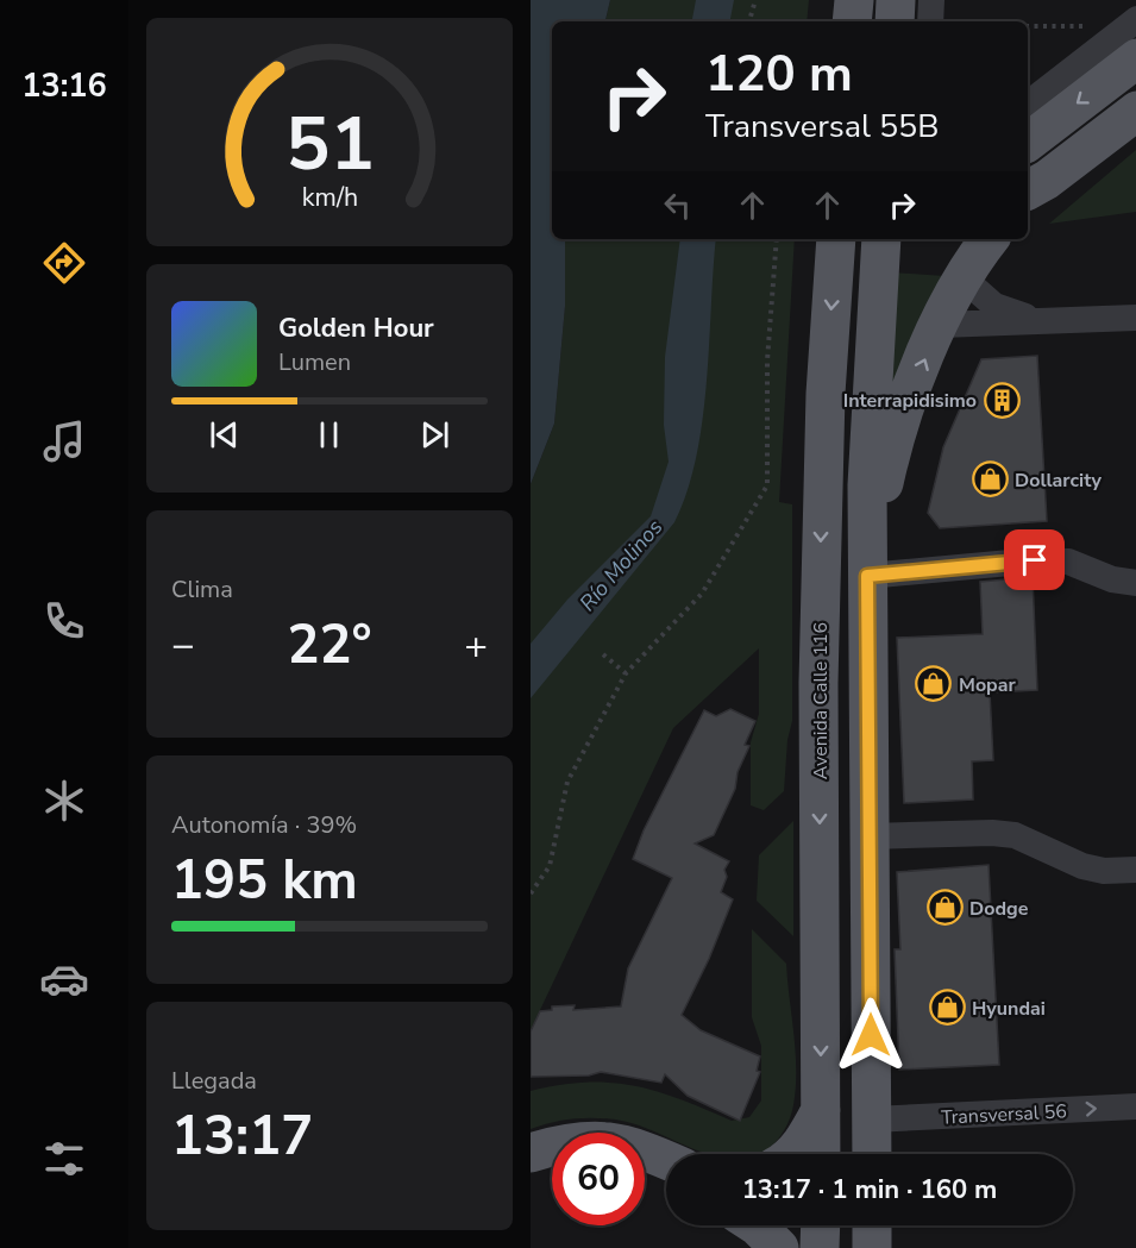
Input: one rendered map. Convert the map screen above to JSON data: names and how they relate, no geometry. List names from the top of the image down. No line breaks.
{"streets":{"main road":["Avenida Calle 116"],"street":["Transversal 56"]},"one_way":["Transversal 56"],"water":["Río Molinos"],"places":{"building":["Interrapidisimo"],"shop":["Dollarcity","Mopar","Dodge","Hyundai"]},"page":{"tabs":"13:16","turn":["120 m","Transversal 55B"],"song":["Golden Hour","Lumen"],"tile":["Clima",["Autonomía · 39%","195 km"],["Llegada","13:17"]],"heat":["−","22°","+"],"limit":"60","trip":"13:17 · 1 min · 160 m","gauge":["51","km/h"]}}
